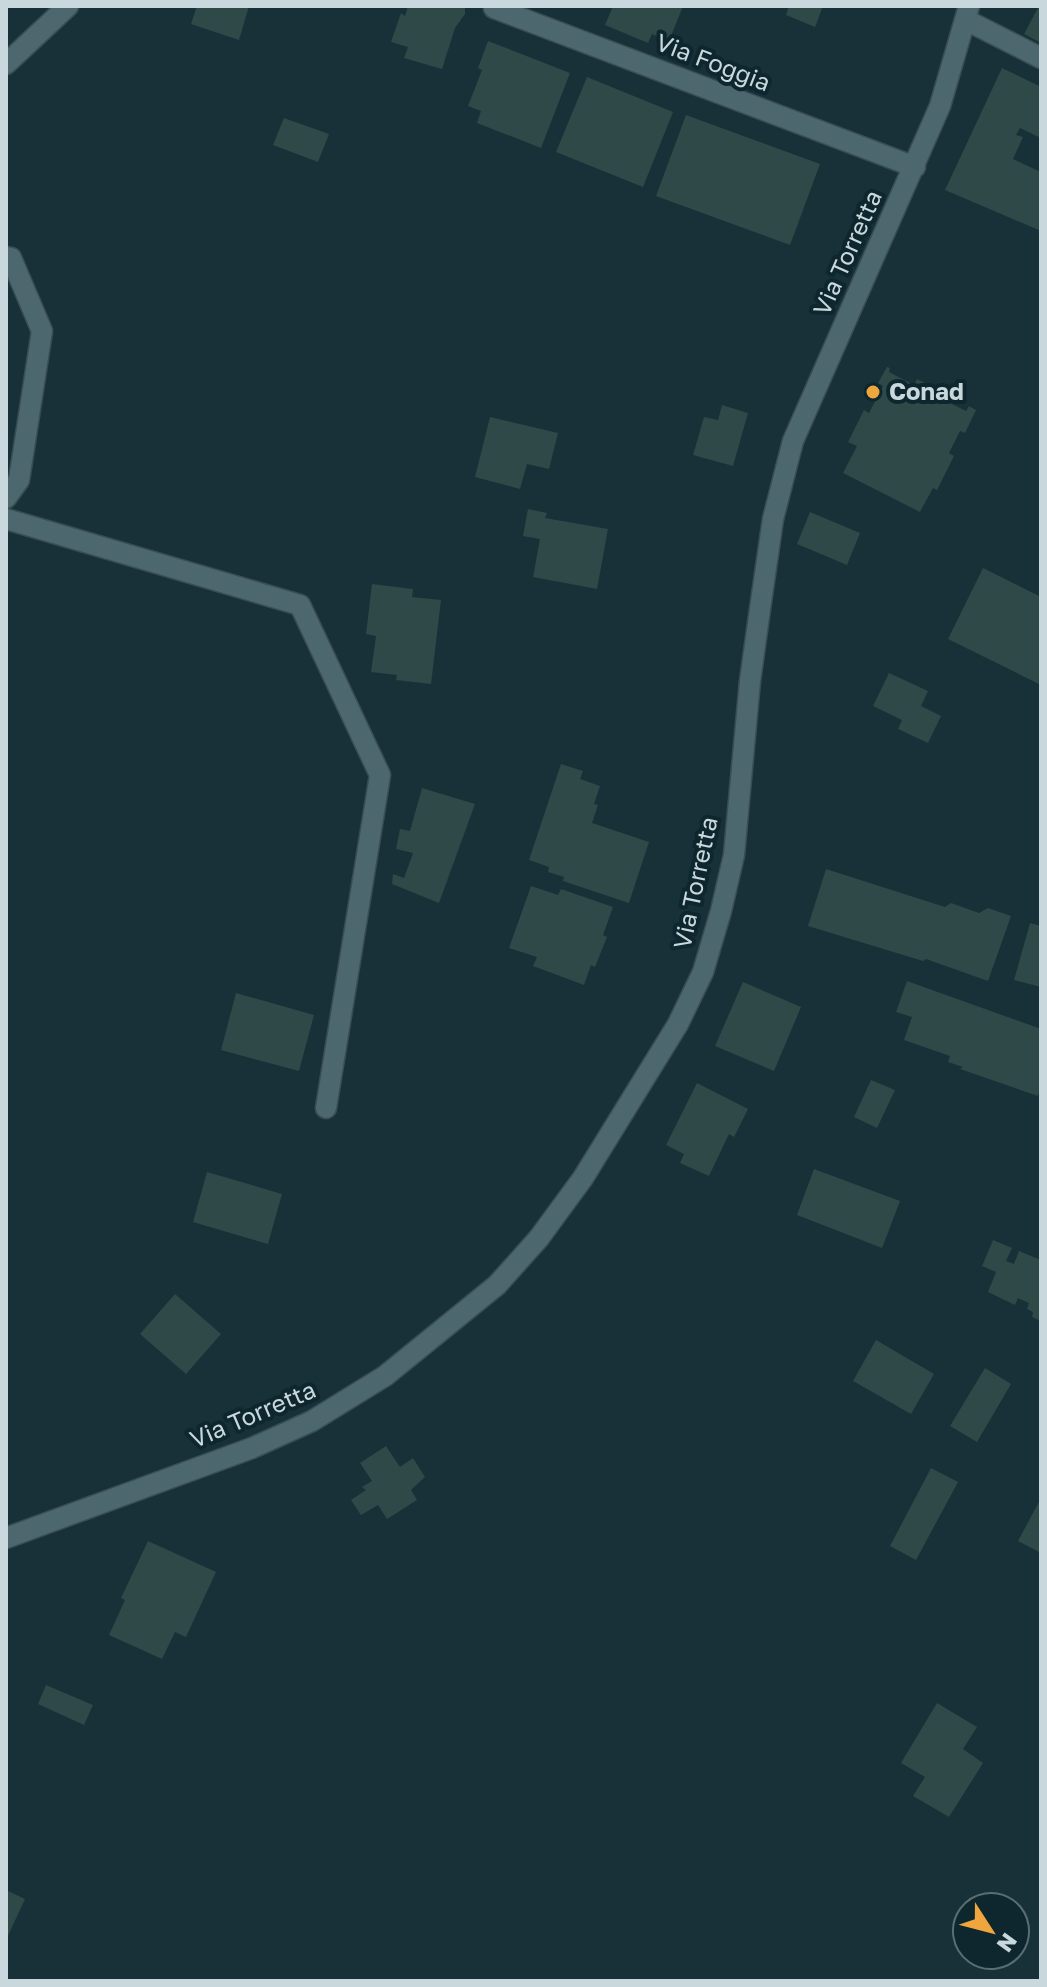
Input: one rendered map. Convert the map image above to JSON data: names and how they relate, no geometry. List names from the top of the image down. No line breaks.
{"streets":{"street":["Via Foggia","Via Torretta"]},"crossings":[["Via Foggia","Via Torretta"]],"places":["Conad"],"north":"bottom right"}
